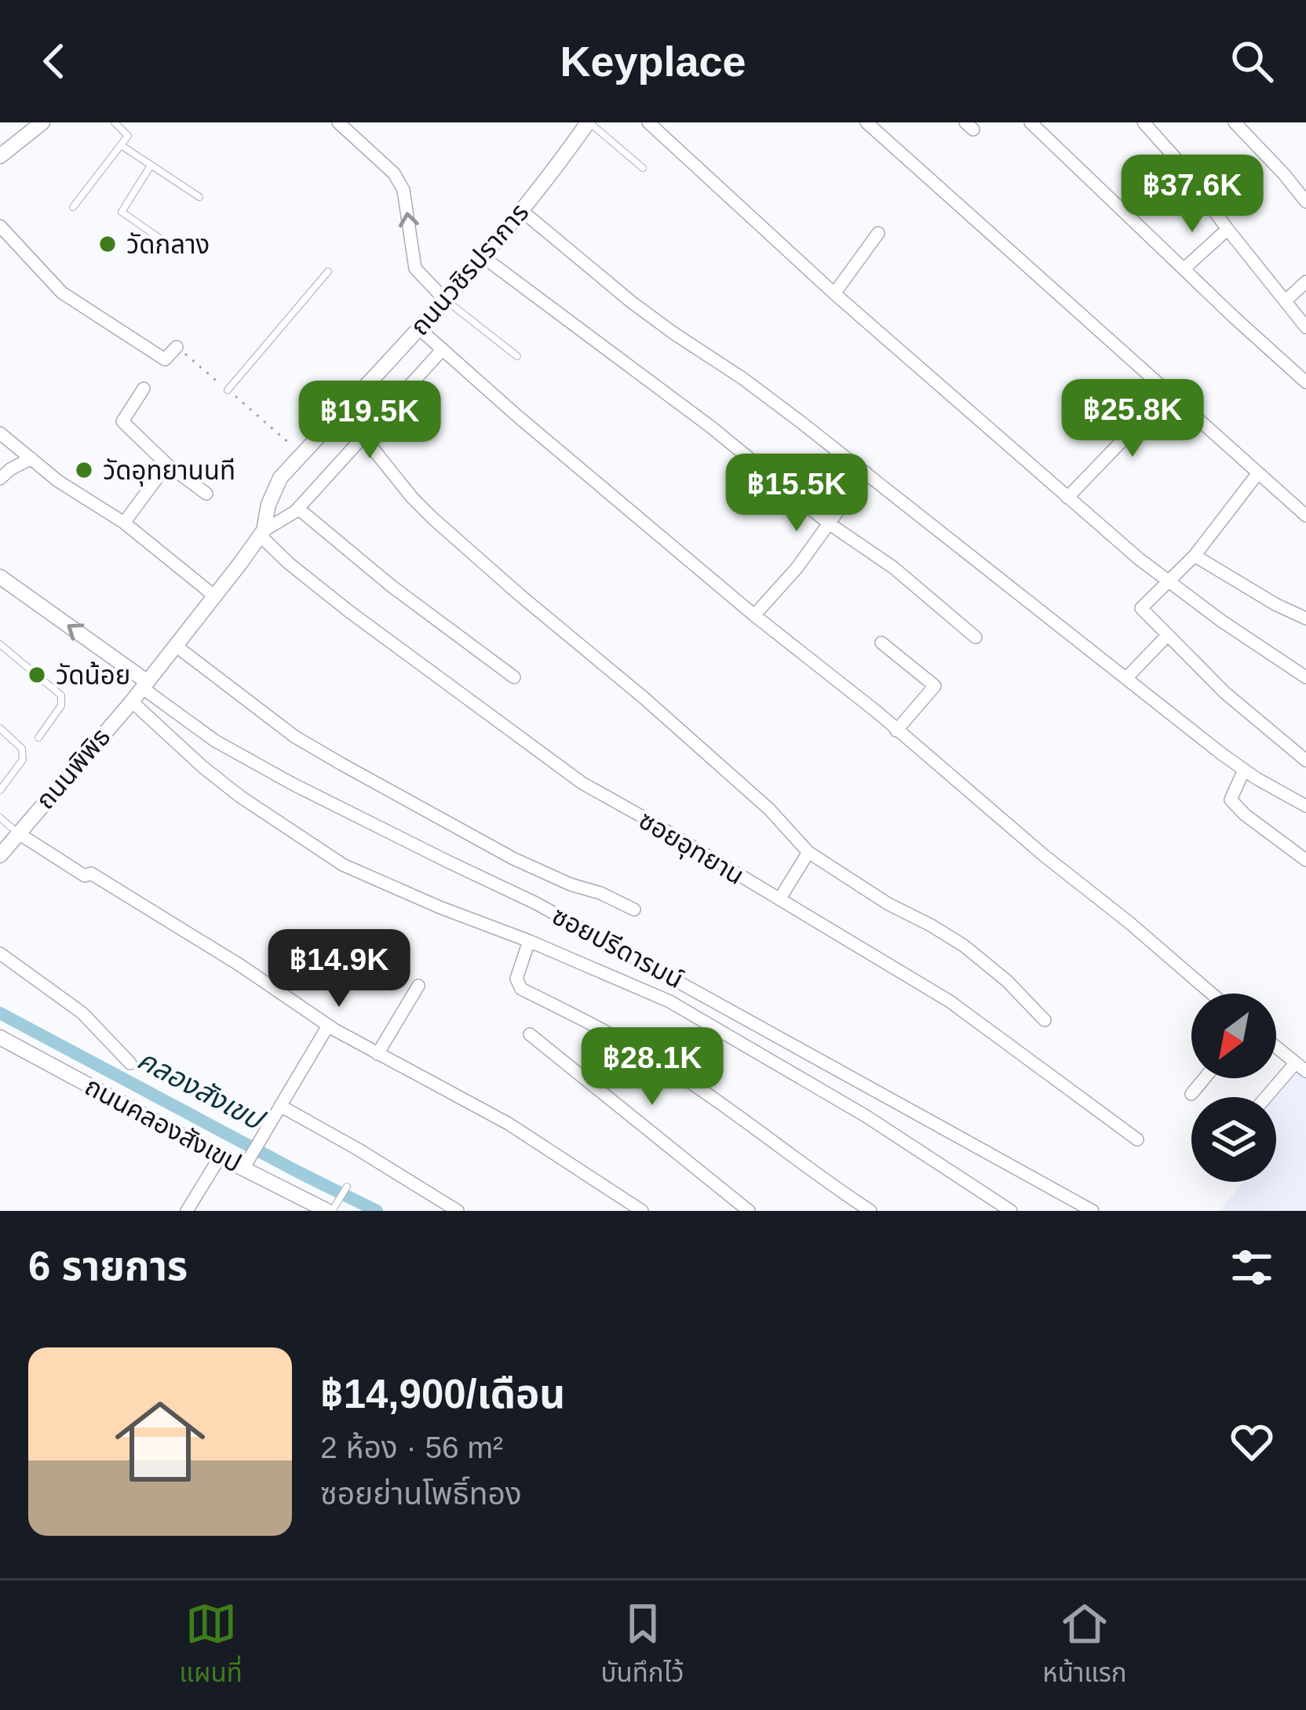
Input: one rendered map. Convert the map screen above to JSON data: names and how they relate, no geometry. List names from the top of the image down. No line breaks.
{"streets":{"street":["ถนนวชิรปราการ","ถนนพิพิธ","ซอยอุทยาน","ซอยปรีดารมน์","ถนนคลองสังเขป"]},"crossings":[["ถนนวชิรปราการ","ถนนพิพิธ"],["ถนนวชิรปราการ","ซอยอุทยาน"],["ถนนวชิรปราการ","ซอยปรีดารมน์"],["ถนนพิพิธ","ซอยปรีดารมน์"]],"water":["คลองสังเขป"],"places":["วัดกลาง","วัดอุทยานนที","วัดน้อย"],"north":"bottom left","page":{"header":"Keyplace","price":["฿37.6K","฿25.8K","฿19.5K","฿15.5K","฿14.9K","฿28.1K"],"heading":"6 รายการ","list":[{"name":"฿14,900/เดือน","note":"2 ห้อง · 56 m² · ซอยย่านโพธิ์ทอง"}],"tabs":["แผนที่","บันทึกไว้","หน้าแรก"]}}
